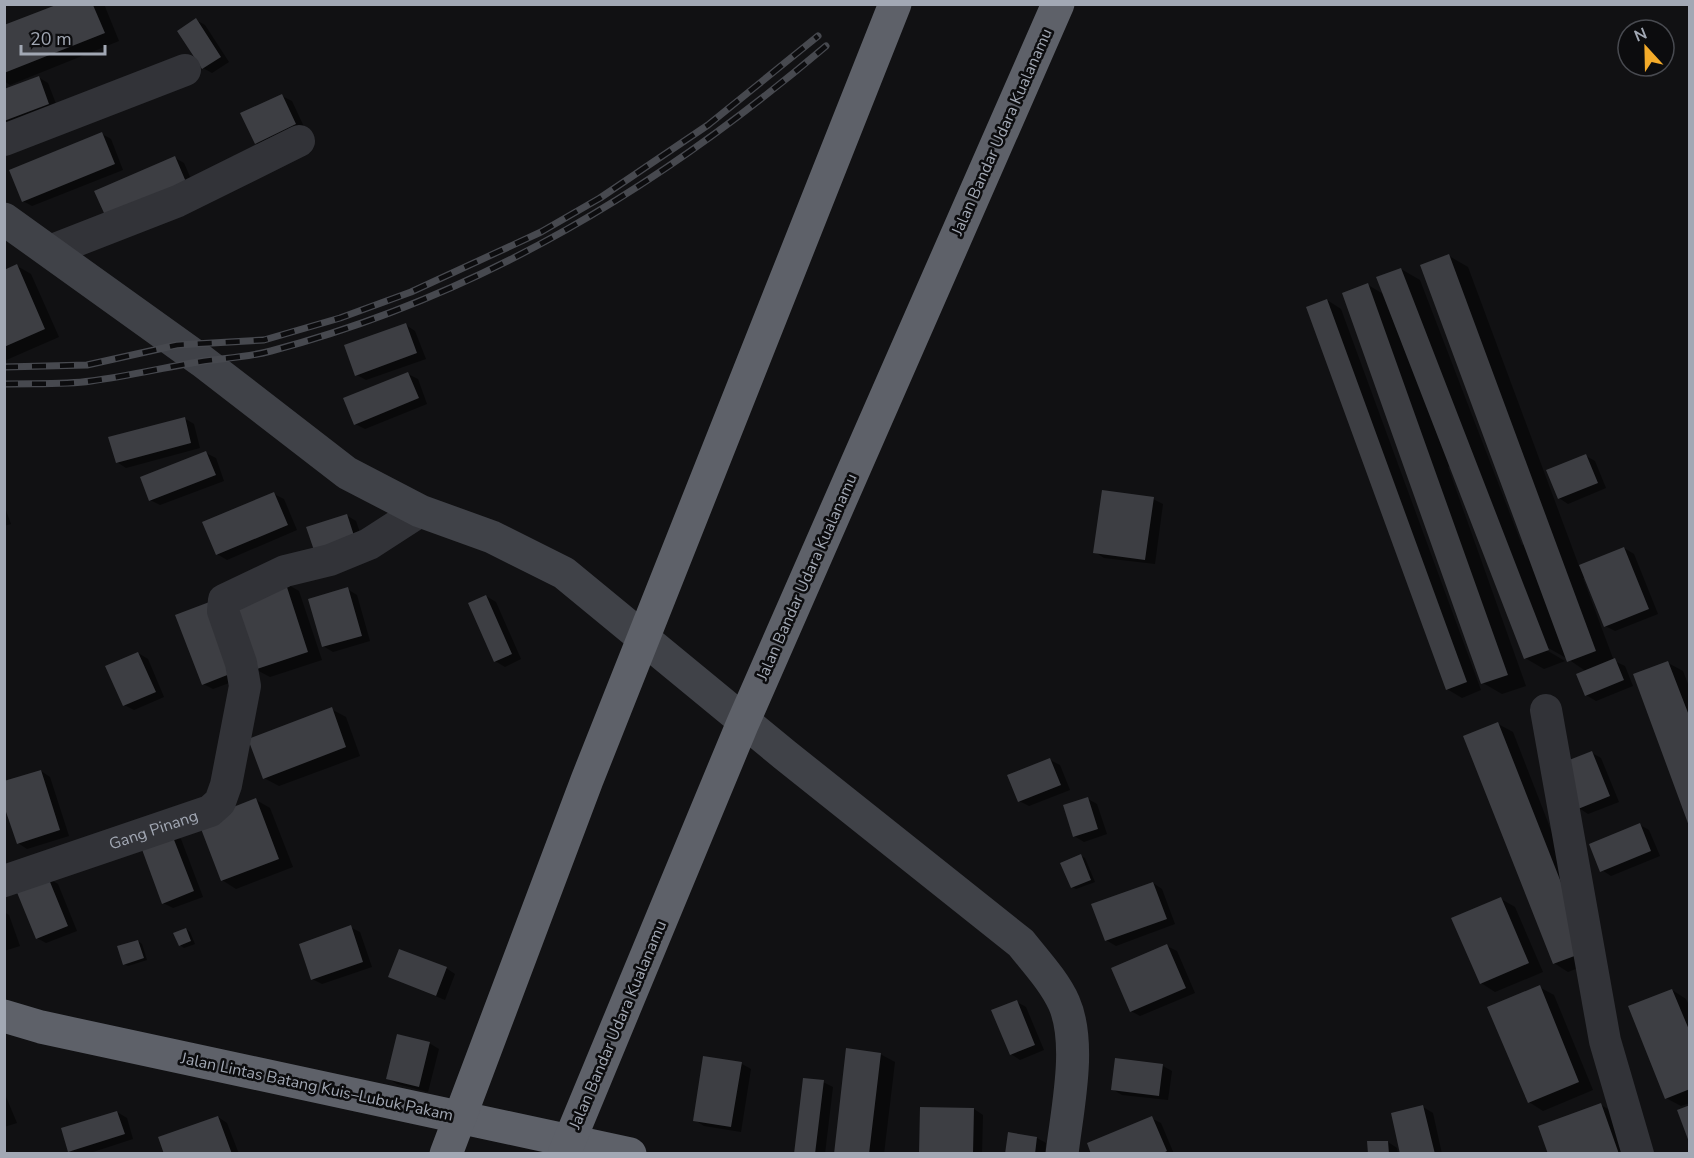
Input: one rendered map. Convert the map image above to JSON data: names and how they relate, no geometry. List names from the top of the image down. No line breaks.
{"streets":{"highway":["Jalan Bandar Udara Kualanamu","Jalan Lintas Batang Kuis–Lubuk Pakam"],"street":["Gang Pinang"]},"scale_bar":"20 m","north":"top"}
